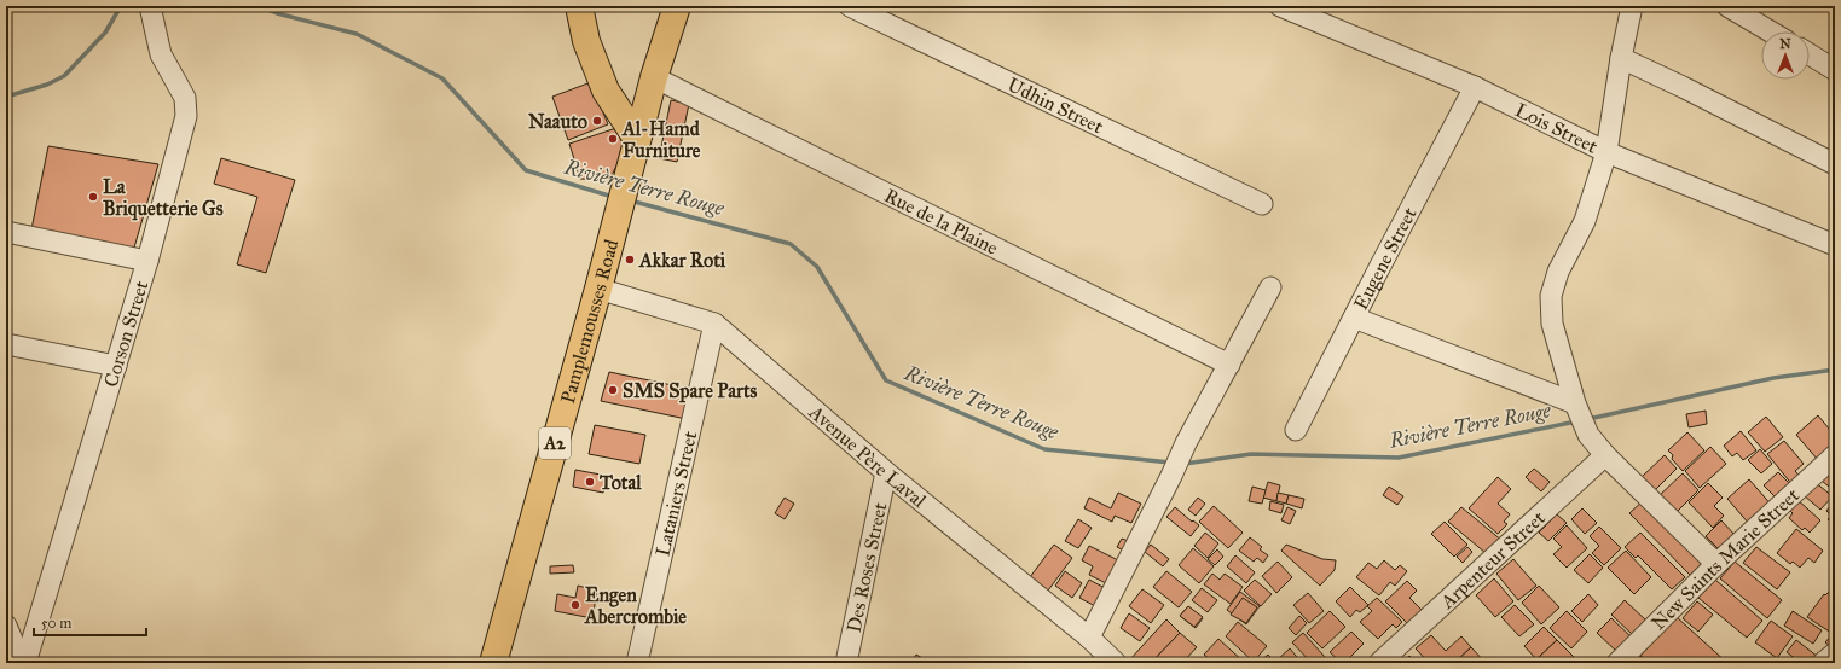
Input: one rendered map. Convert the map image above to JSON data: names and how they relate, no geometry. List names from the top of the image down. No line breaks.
{"streets":{"main road":["Pamplemousses Road","A2"],"street":["Udhin Street","Lois Street","Rue de la Plaine","Eugene Street","Corson Street","Avenue Père Laval","Lataniers Street","New Saints Marie Street","Arpenteur Street","Des Roses Street"]},"crossings":[["Lois Street","Eugene Street"],["Rue de la Plaine","Pamplemousses Road"],["Pamplemousses Road","Avenue Père Laval"],["Avenue Père Laval","Lataniers Street"],["Avenue Père Laval","Des Roses Street"]],"water":["Rivière Terre Rouge"],"places":["Naauto","Al-Hamd Furniture","La Briquetterie Gs","Akkar Roti","SMS Spare Parts","Total","Engen Abercrombie"],"scale_bar":"50 m","north":"top"}
